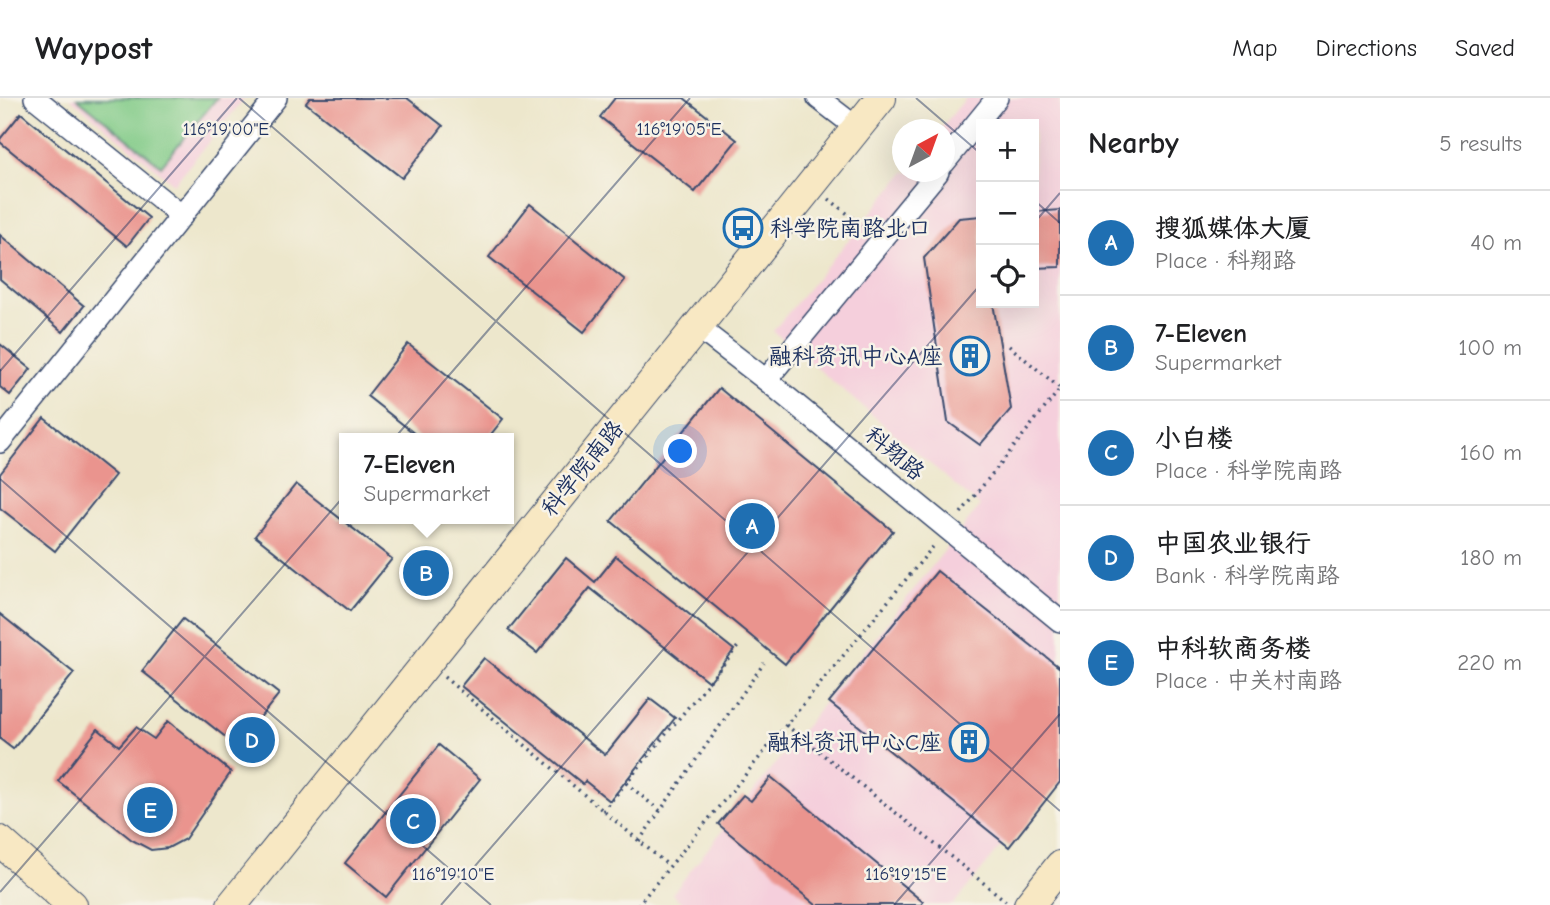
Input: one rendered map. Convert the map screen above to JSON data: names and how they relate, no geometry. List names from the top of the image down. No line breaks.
{"streets":{"street":["科翔路","科学院南路"]},"crossings":[["科翔路","科学院南路"]],"places":{"bus stop":["科学院南路北口"],"building":["融科资讯中心A座","融科资讯中心C座"]},"north":"top right","page":{"header":"Waypost","nav":["Map","Directions","Saved"],"heading":["Nearby","5 results"],"map_buttons":["+","−"],"list":[{"mark":"A","name":"搜狐媒体大厦","note":"Place · 科翔路","value":"40 m"},{"mark":"B","name":"7-Eleven","note":"Supermarket","value":"100 m"},{"mark":"C","name":"小白楼","note":"Place · 科学院南路","value":"160 m"},{"mark":"D","name":"中国农业银行","note":"Bank · 科学院南路","value":"180 m"},{"mark":"E","name":"中科软商务楼","note":"Place · 中关村南路","value":"220 m"}],"popup":["7-Eleven","Supermarket"],"pins":["A","B","D","E","C"]},"coordinates":["116°19'00\"E","116°19'05\"E","116°19'10\"E","116°19'15\"E"]}
